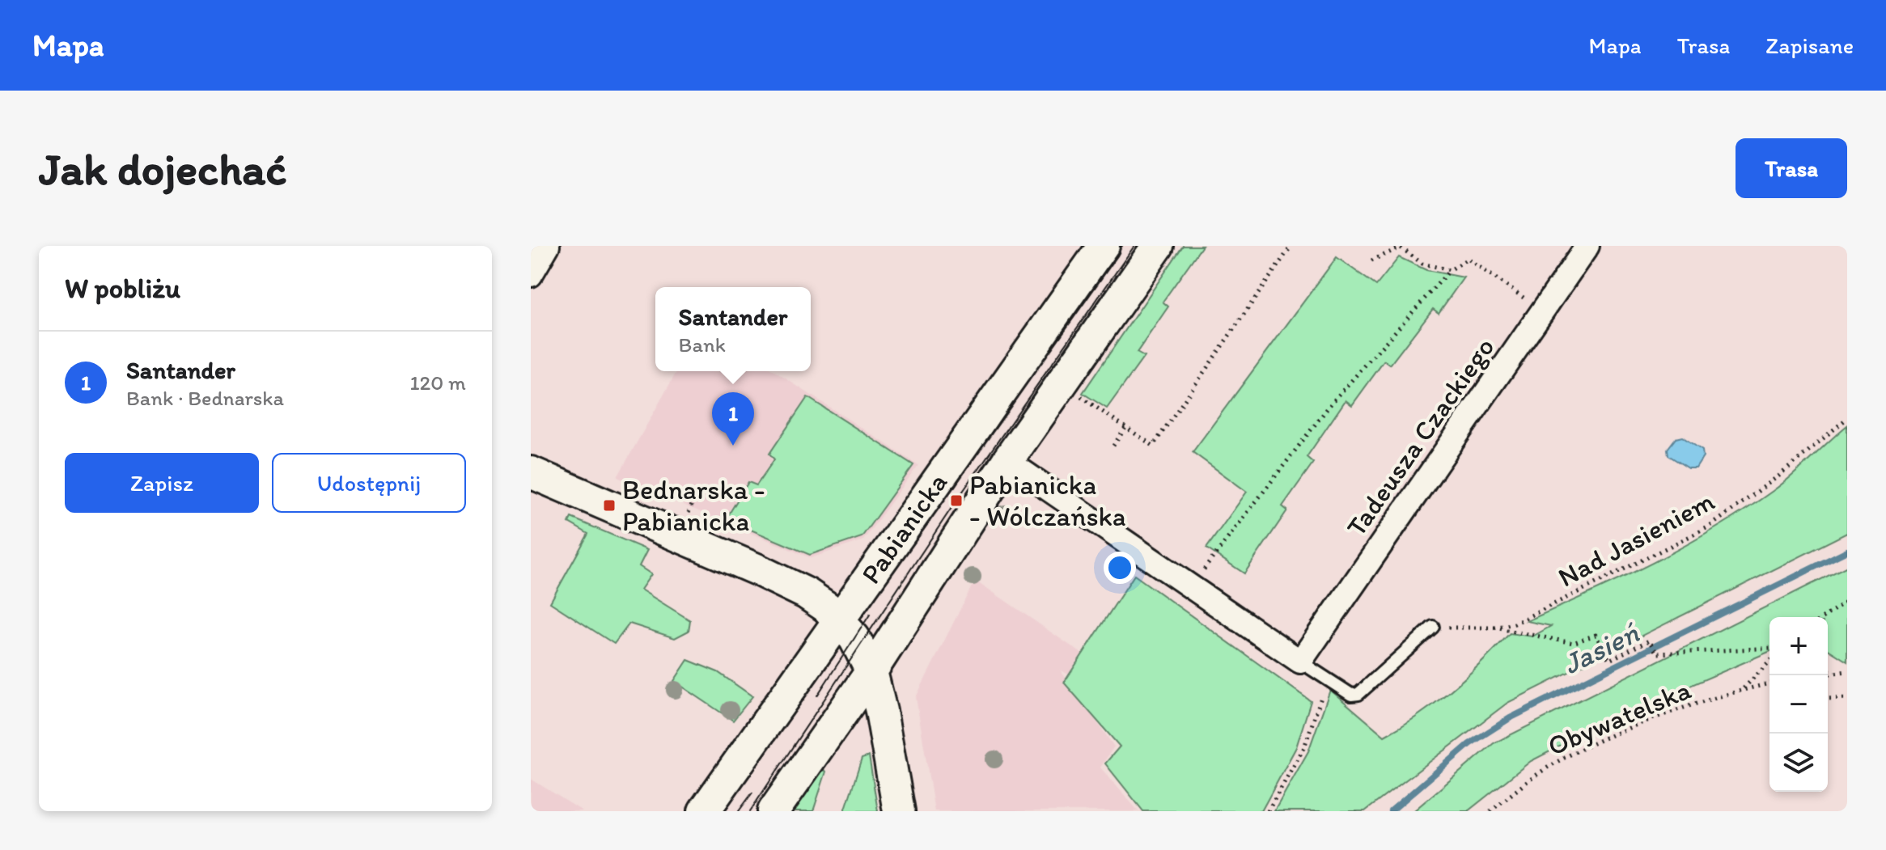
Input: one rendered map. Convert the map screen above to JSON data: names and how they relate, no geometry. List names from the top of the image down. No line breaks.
{"streets":{"street":["Tadeusza Czackiego","Pabianicka"],"path":["Nad Jasieniem","Obywatelska"]},"water":["Jasień"],"places":{"transit":["Pabianicka - Wólczańska","Bednarska - Pabianicka"]},"page":{"header":"Mapa","nav":["Mapa","Trasa","Zapisane"],"buttons":["Trasa",["Zapisz","Udostępnij"]],"title":"Jak dojechać","heading":"W pobliżu","popup":["Santander","Bank"],"list":[{"mark":"1","name":"Santander","note":"Bank · Bednarska","value":"120 m"}],"pins":"1","map_buttons":["+","−"]}}
